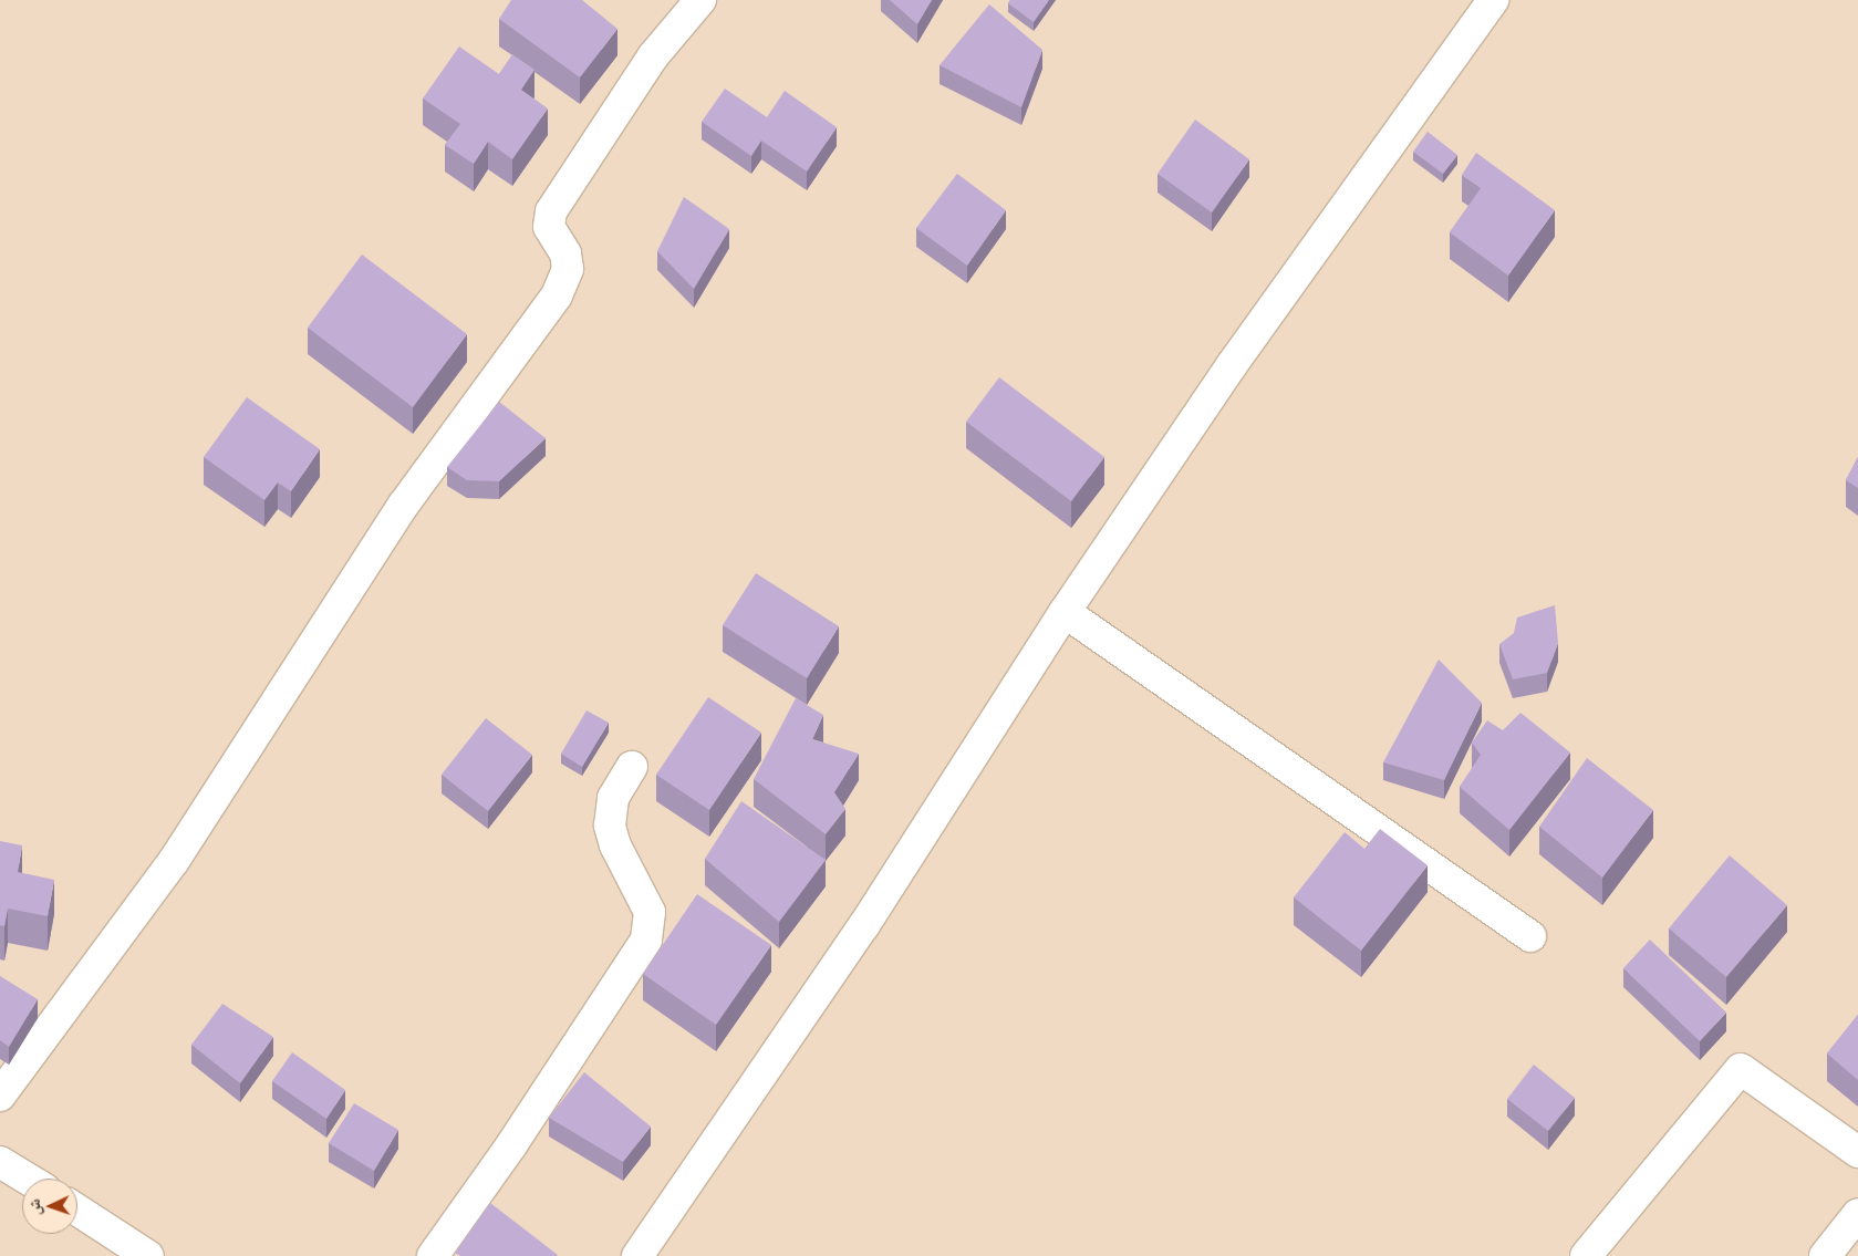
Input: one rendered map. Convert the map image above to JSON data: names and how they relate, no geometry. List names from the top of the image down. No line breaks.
{"north":"left"}
